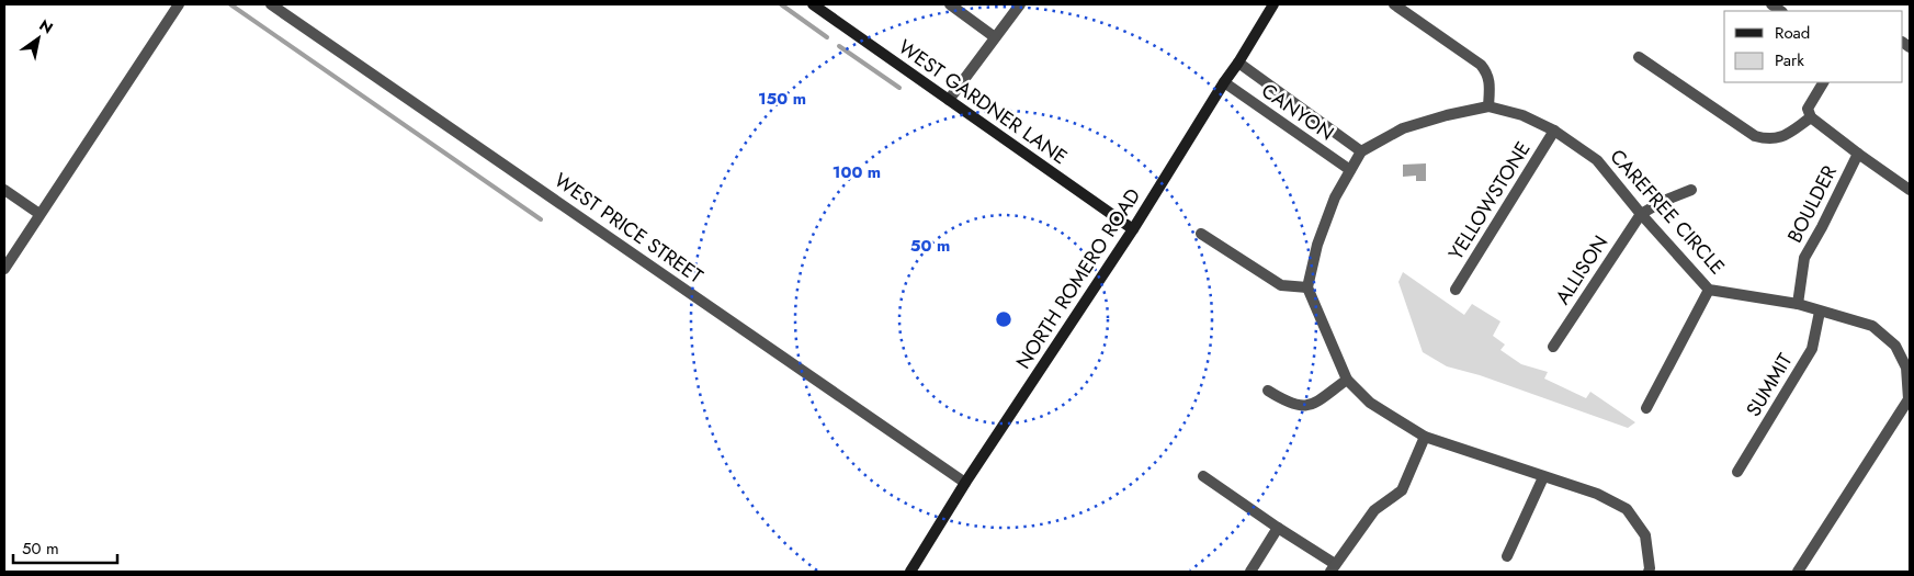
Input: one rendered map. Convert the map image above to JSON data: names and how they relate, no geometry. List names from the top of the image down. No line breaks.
{"streets":{"street":["WEST GARDNER LANE","CANYON","YELLOWSTONE","BOULDER","CAREFREE CIRCLE","WEST PRICE STREET","ALLISON","NORTH ROMERO ROAD","SUMMIT"]},"crossings":[["WEST GARDNER LANE","NORTH ROMERO ROAD"],["CANYON","CAREFREE CIRCLE"],["CANYON","NORTH ROMERO ROAD"],["YELLOWSTONE","CAREFREE CIRCLE"],["BOULDER","CAREFREE CIRCLE"],["CAREFREE CIRCLE","ALLISON"],["CAREFREE CIRCLE","SUMMIT"],["WEST PRICE STREET","NORTH ROMERO ROAD"]],"legend":["Road","Park"],"scale_bar":"50 m","north":"top right","rings":["150 m","100 m","50 m"]}
